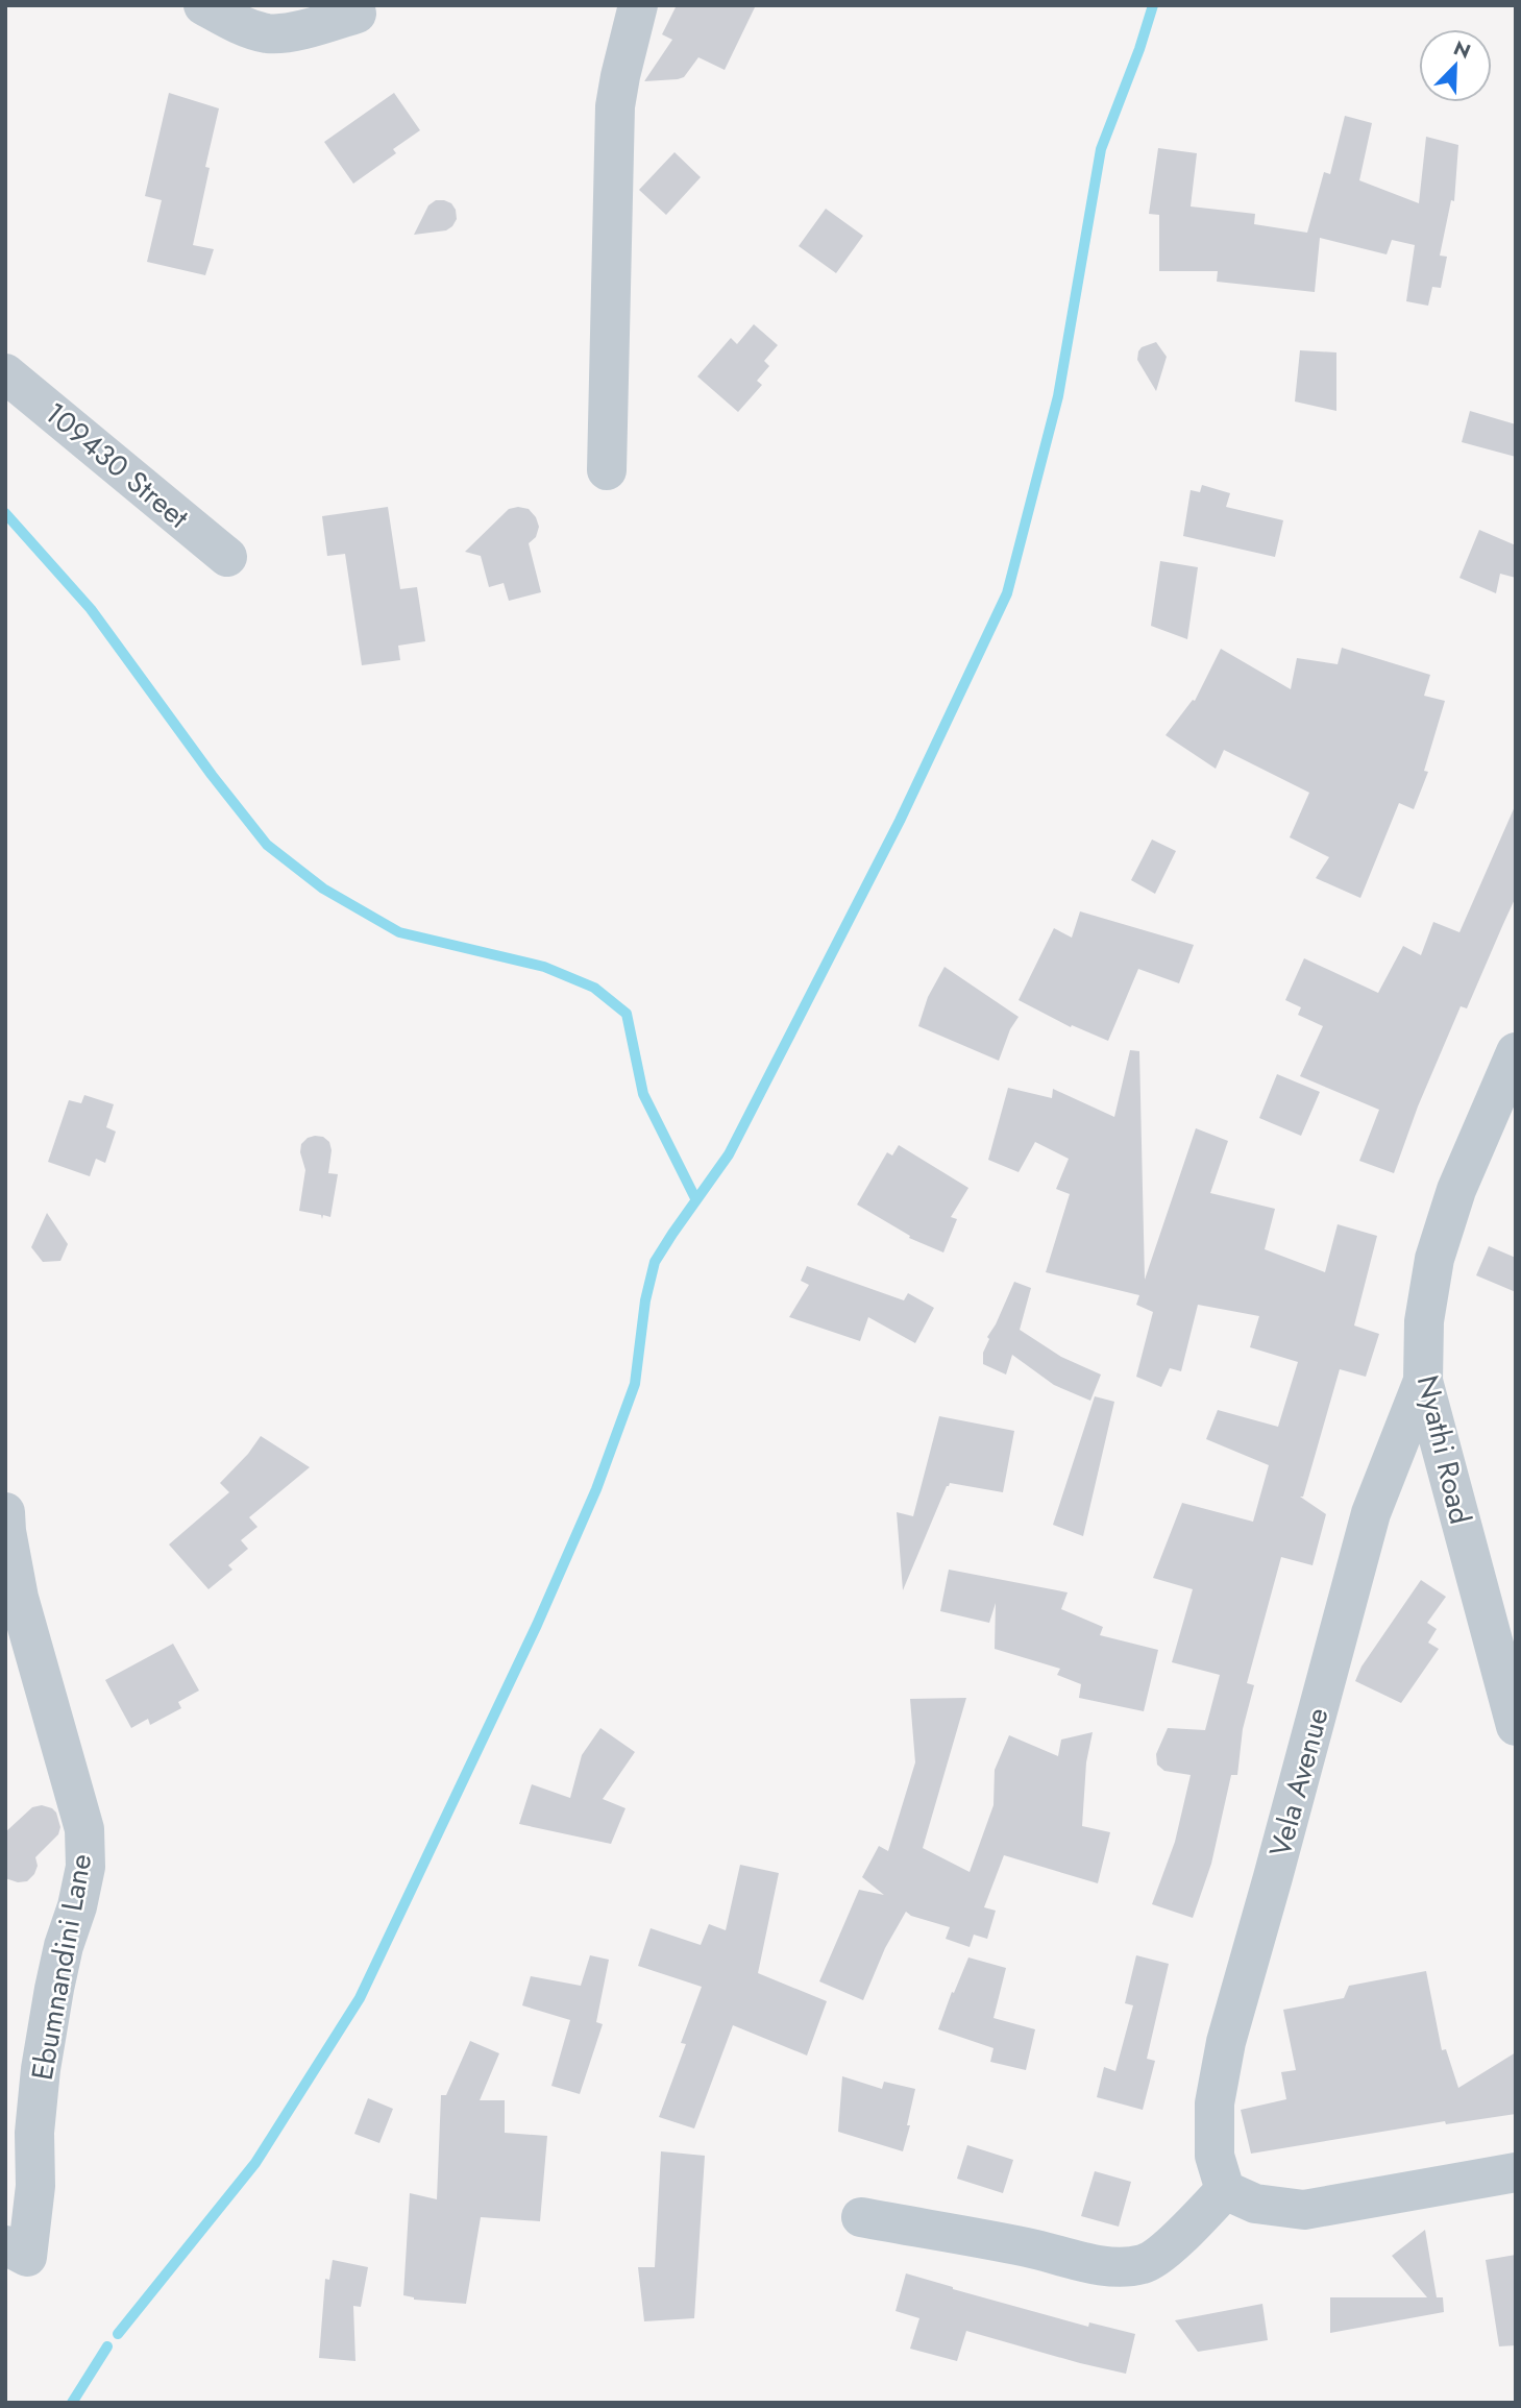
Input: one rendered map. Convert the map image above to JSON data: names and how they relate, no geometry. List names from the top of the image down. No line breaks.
{"streets":{"street":["109430 Street","Nyathi Road","Vela Avenue","Ebumnandini Lane"]},"crossings":[["Nyathi Road","Vela Avenue"]],"north":"top right"}
